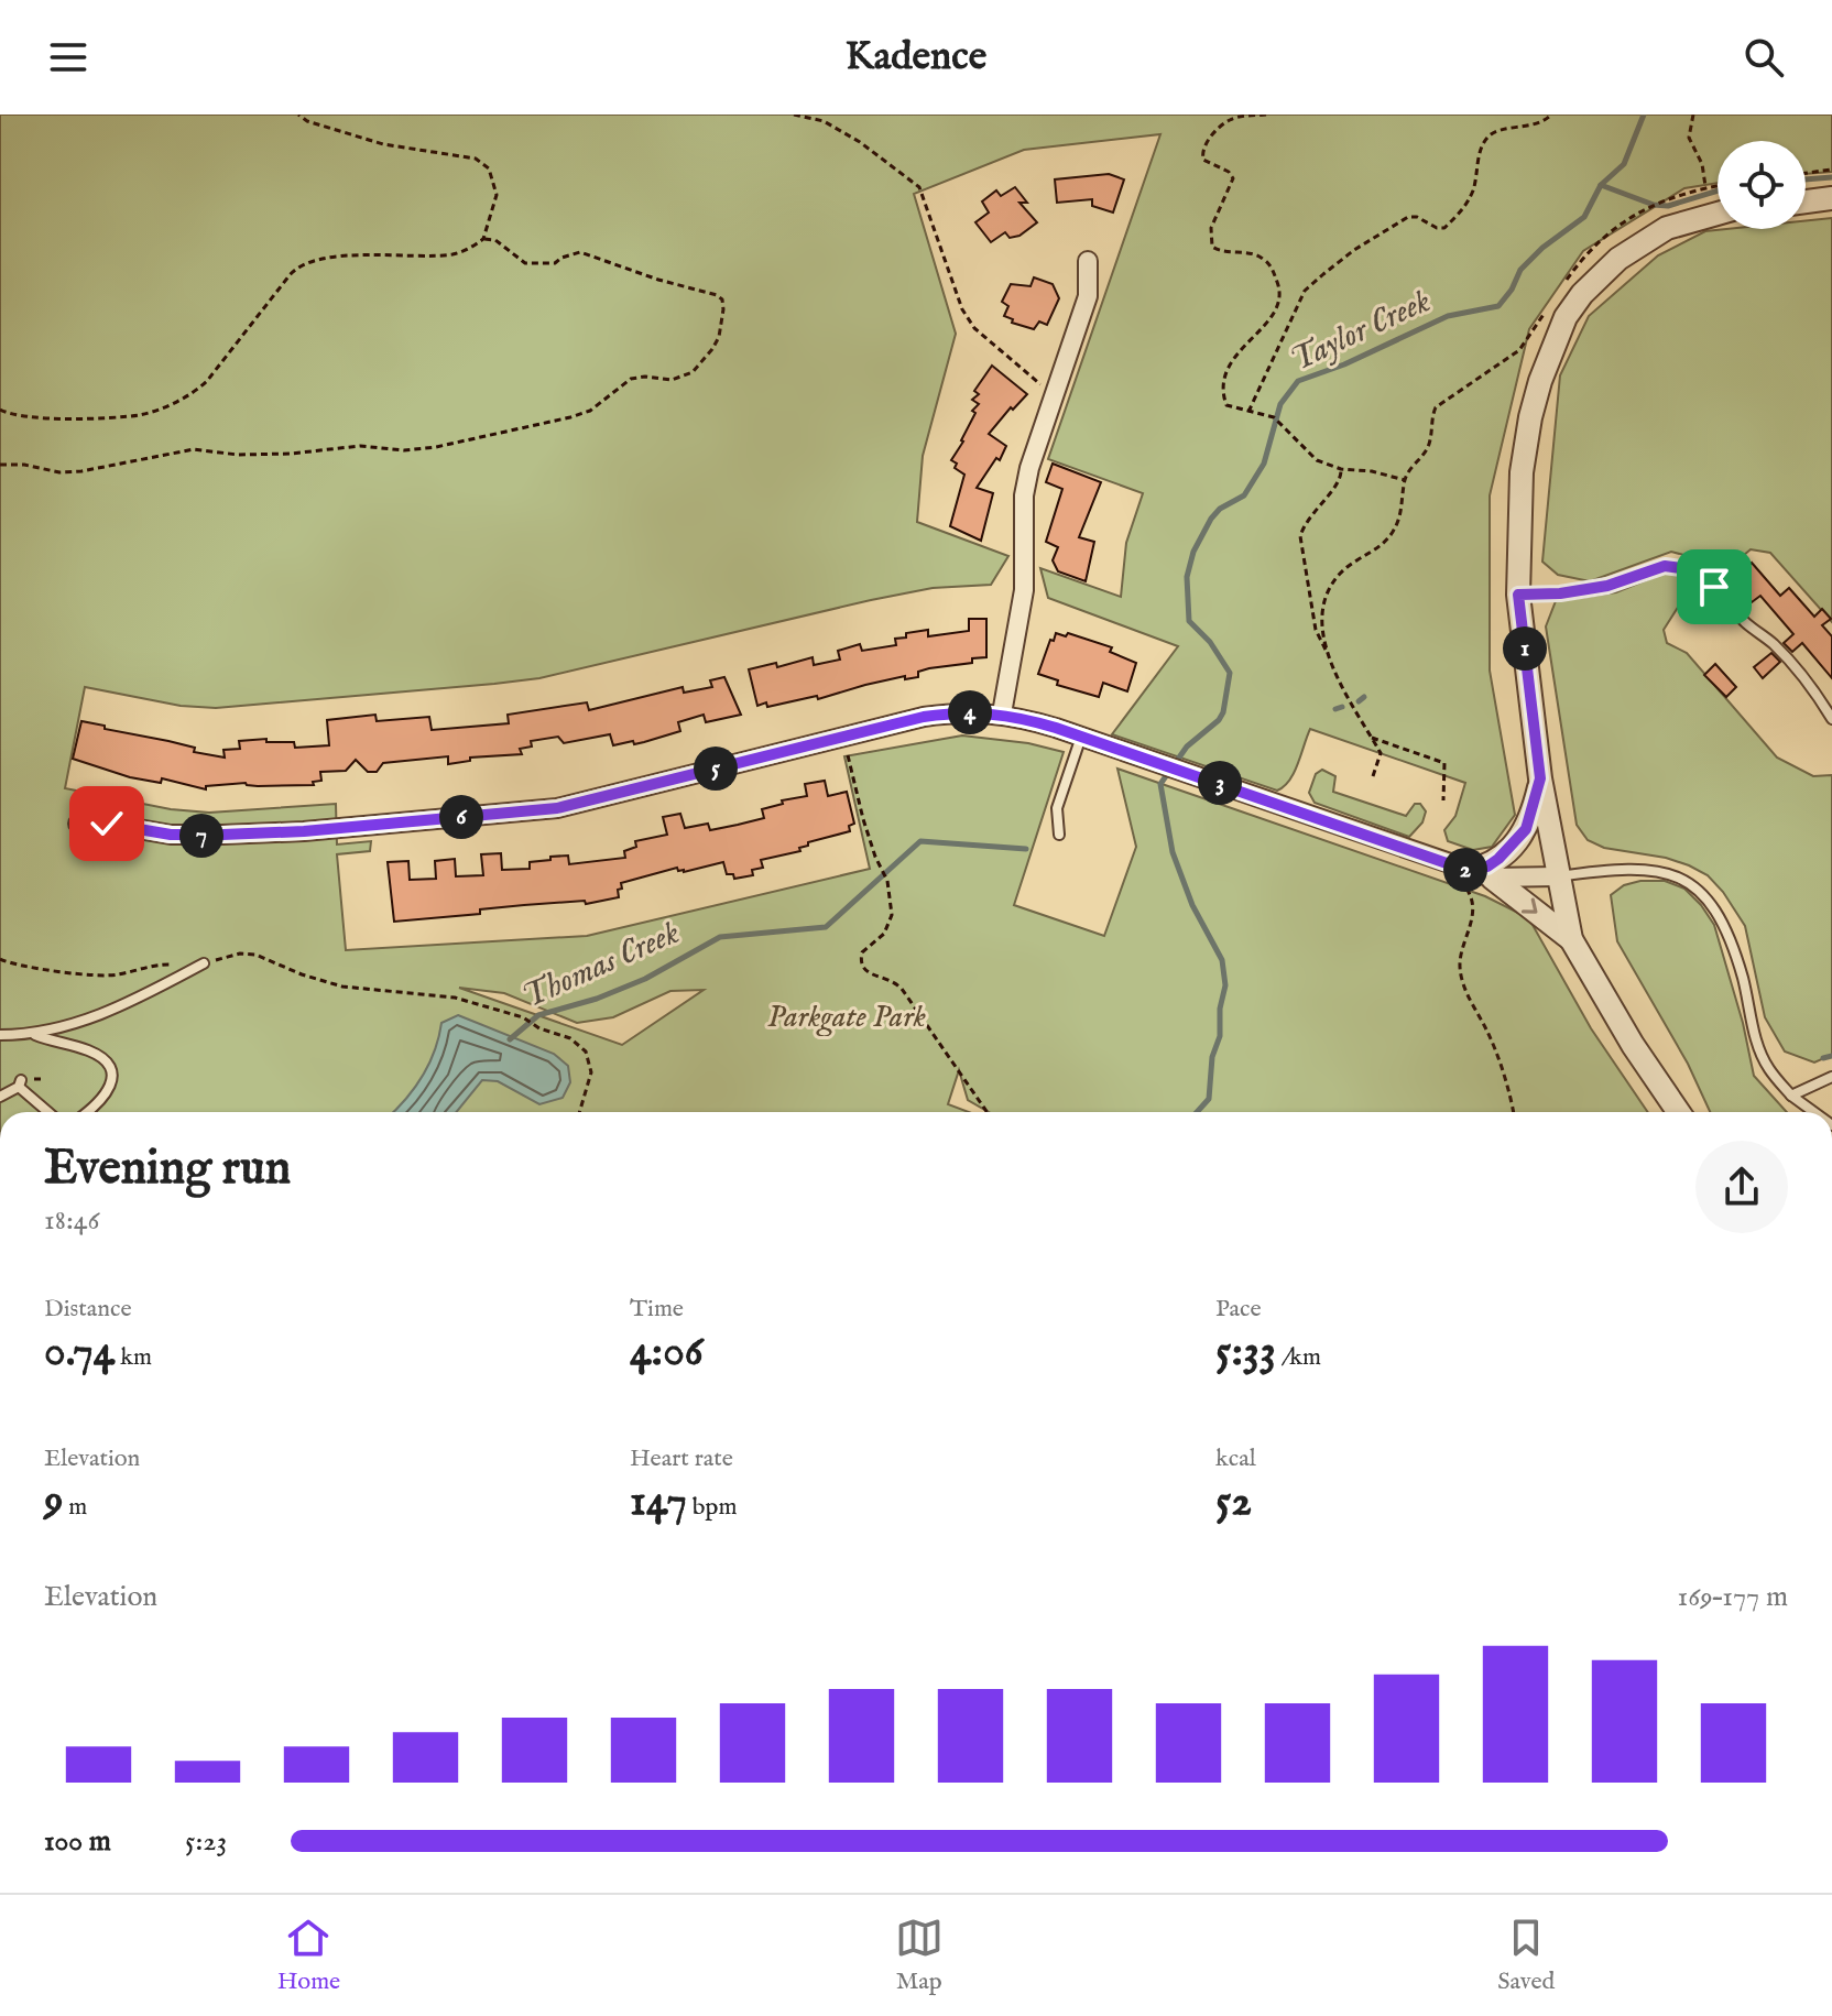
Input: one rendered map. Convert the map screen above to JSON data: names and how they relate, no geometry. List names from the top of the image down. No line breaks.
{"water":["Taylor Creek","Thomas Creek"],"parks":["Parkgate Park"],"page":{"header":"Kadence","pins":["1","4","5","3","6","7","2"],"heading":["Evening run","18:46"],"stats":[["Distance","0.74 km"],["Time","4:06"],["Pace","5:33 /km"],["Elevation","9 m"],["Heart rate","147 bpm"],["kcal","52"]],"chart":["Elevation","169–177 m"],"list":[{"name":"100 m","note":"5:23"}],"tabs":["Home","Map","Saved"]}}
